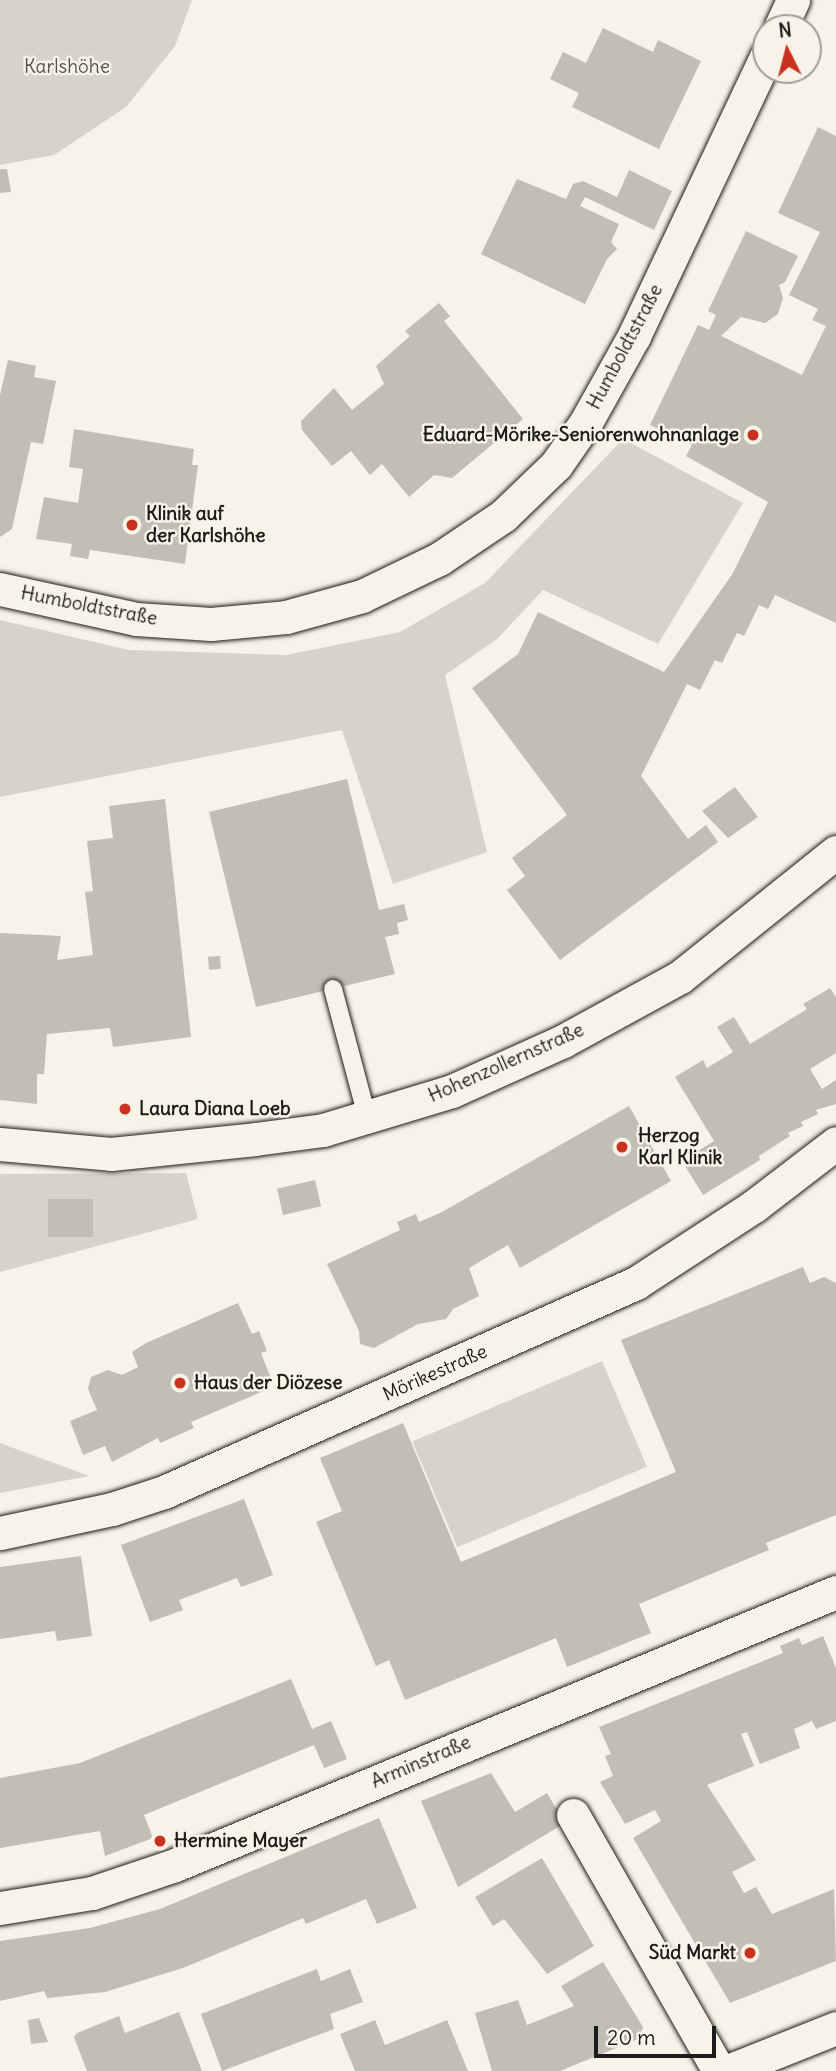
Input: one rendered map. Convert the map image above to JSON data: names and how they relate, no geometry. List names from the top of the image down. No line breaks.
{"streets":{"street":["Humboldtstraße","Hohenzollernstraße","Mörikestraße","Arminstraße"]},"parks":["Karlshöhe"],"places":["Eduard-Mörike-Seniorenwohnanlage","Klinik auf der Karlshöhe","Laura Diana Loeb","Herzog Karl Klinik","Haus der Diözese","Hermine Mayer","Süd Markt"],"scale_bar":"20 m","north":"top"}
